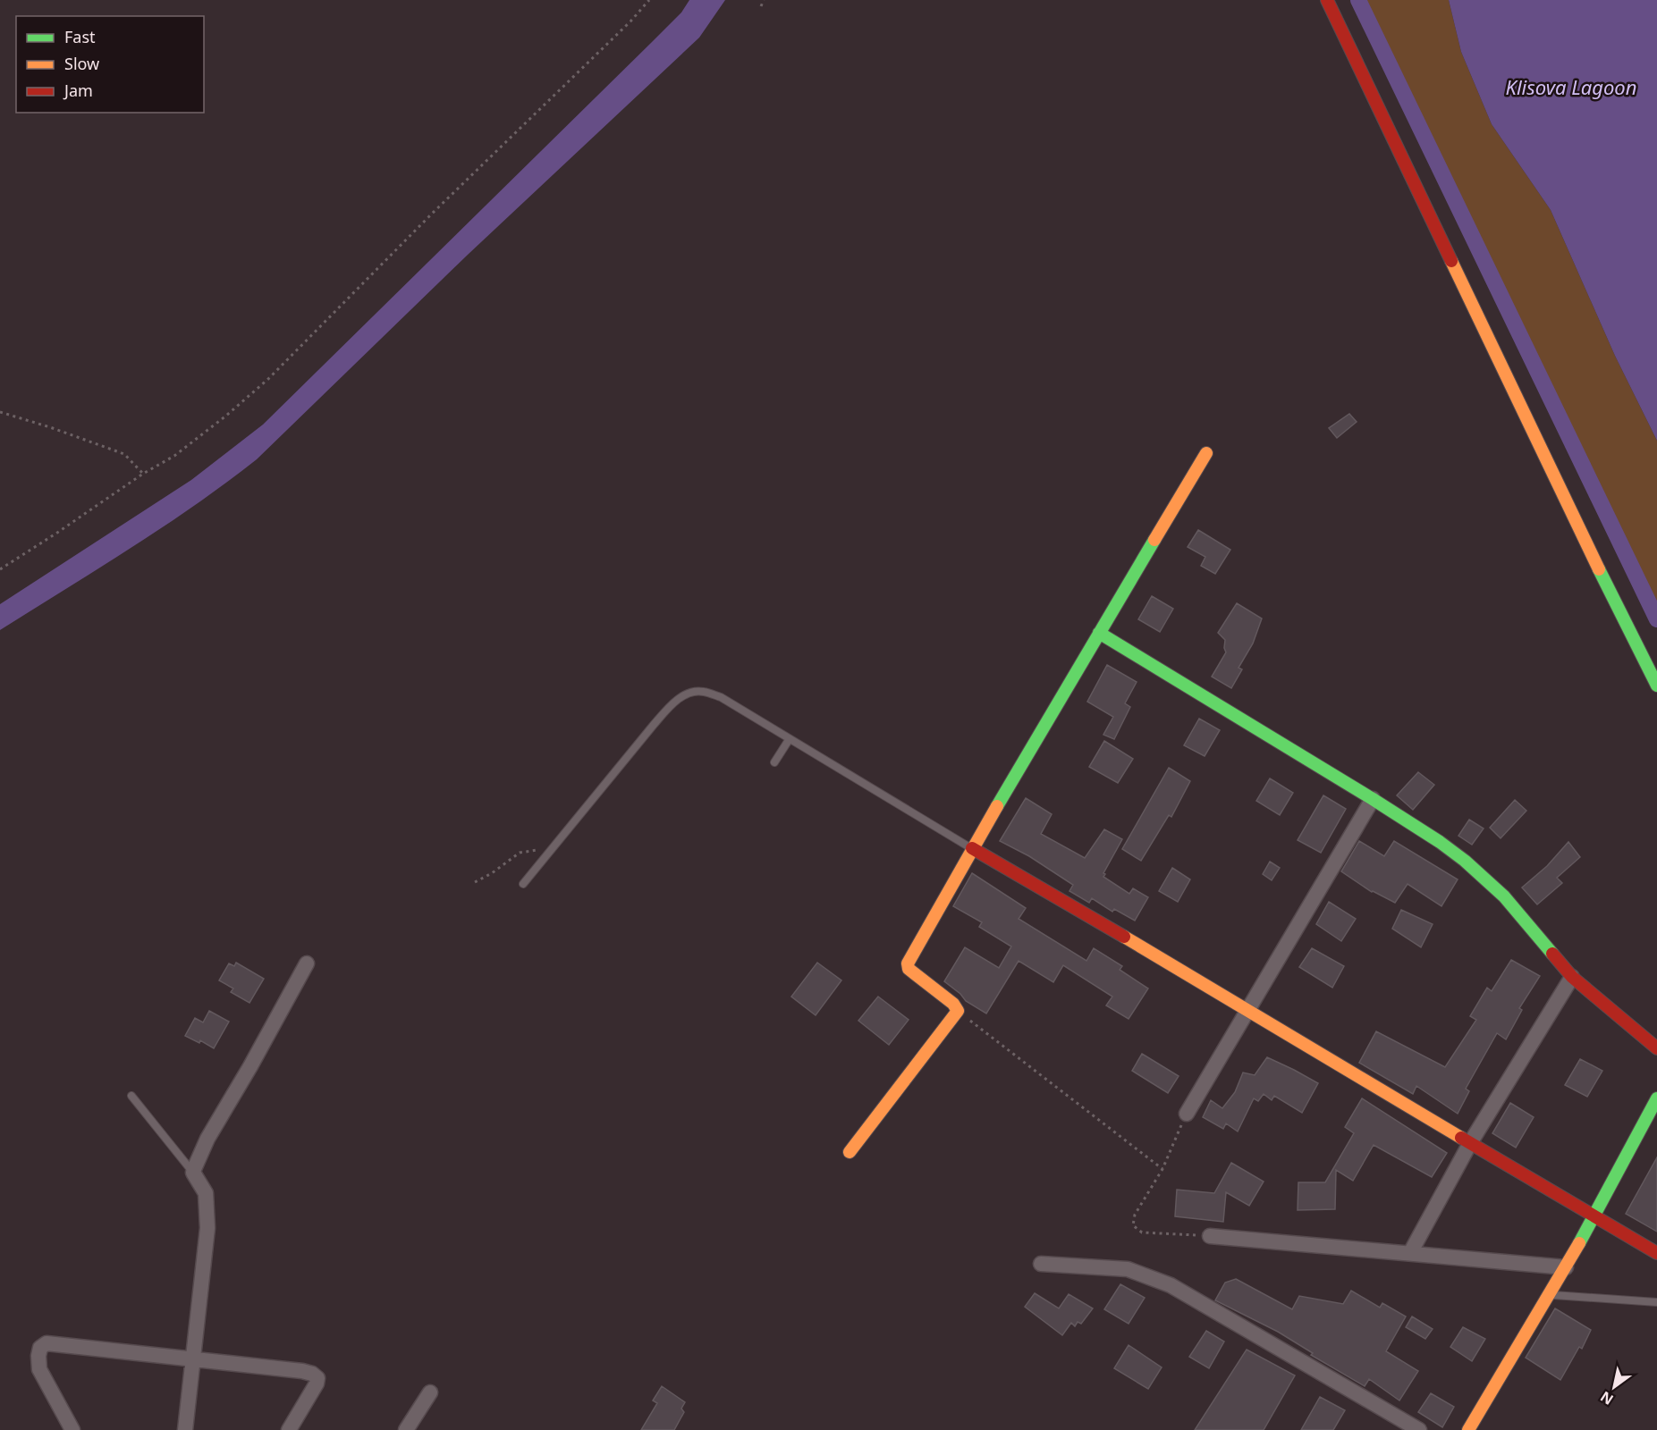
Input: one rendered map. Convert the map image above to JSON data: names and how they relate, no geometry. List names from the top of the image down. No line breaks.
{"water":["Klisova Lagoon"],"legend":["Fast","Slow","Jam"],"north":"bottom left"}
